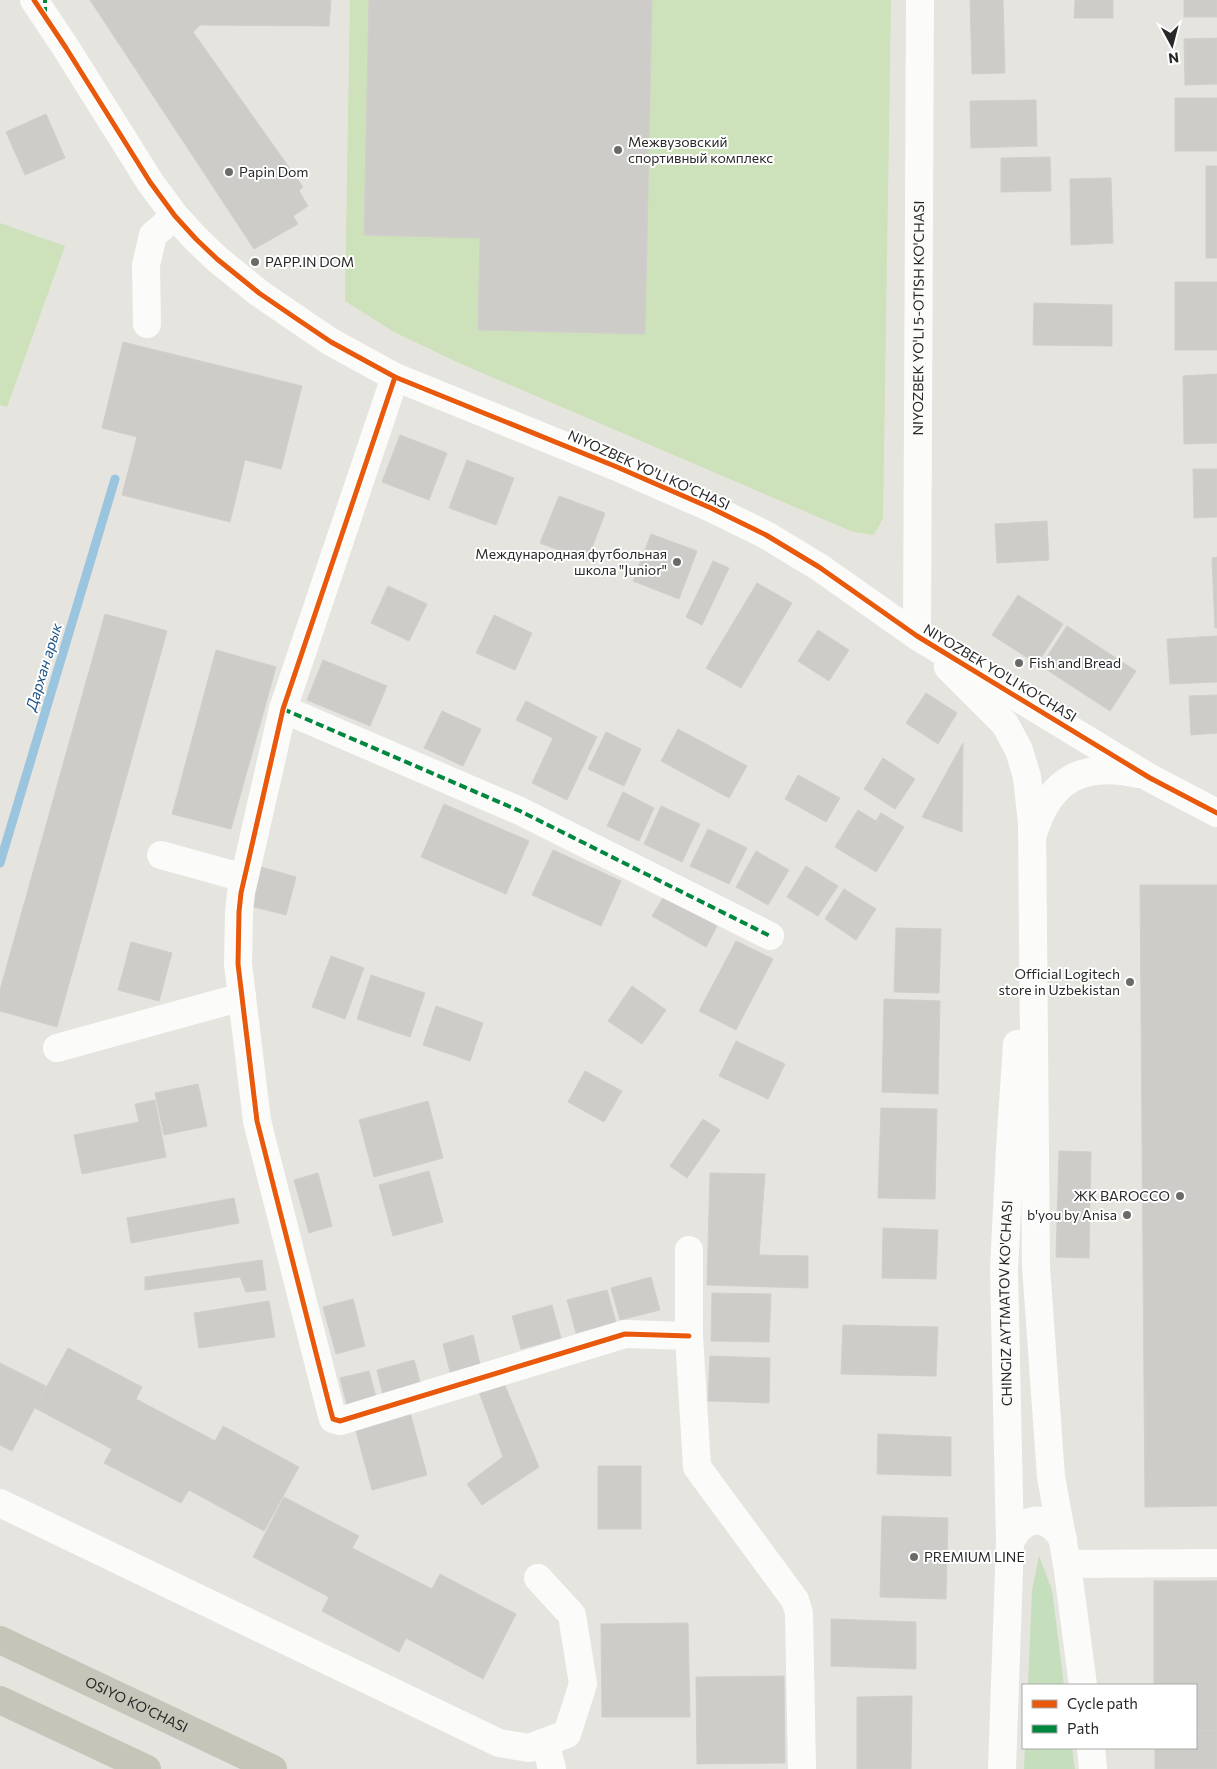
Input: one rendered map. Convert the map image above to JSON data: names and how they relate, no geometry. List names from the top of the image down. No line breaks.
{"streets":{"main road":["OSIYO KO'CHASI"],"street":["NIYOZBEK YO'LI 5-OTISH KO'CHASI","NIYOZBEK YO'LI KO'CHASI","CHINGIZ AYTMATOV KO'CHASI"]},"crossings":[["NIYOZBEK YO'LI 5-OTISH KO'CHASI","NIYOZBEK YO'LI KO'CHASI"],["NIYOZBEK YO'LI 5-OTISH KO'CHASI","CHINGIZ AYTMATOV KO'CHASI"],["NIYOZBEK YO'LI KO'CHASI","CHINGIZ AYTMATOV KO'CHASI"]],"water":["Дархан арык"],"places":["Межвузовский спортивный комплекс","Papin Dom","PAPP.IN DOM","Международная футбольная школа \"Junior\"","Fish and Bread","Official Logitech store in Uzbekistan","ЖК BAROCCO","b'you by Anisa","PREMIUM LINE"],"legend":["Cycle path","Path"],"north":"bottom"}
